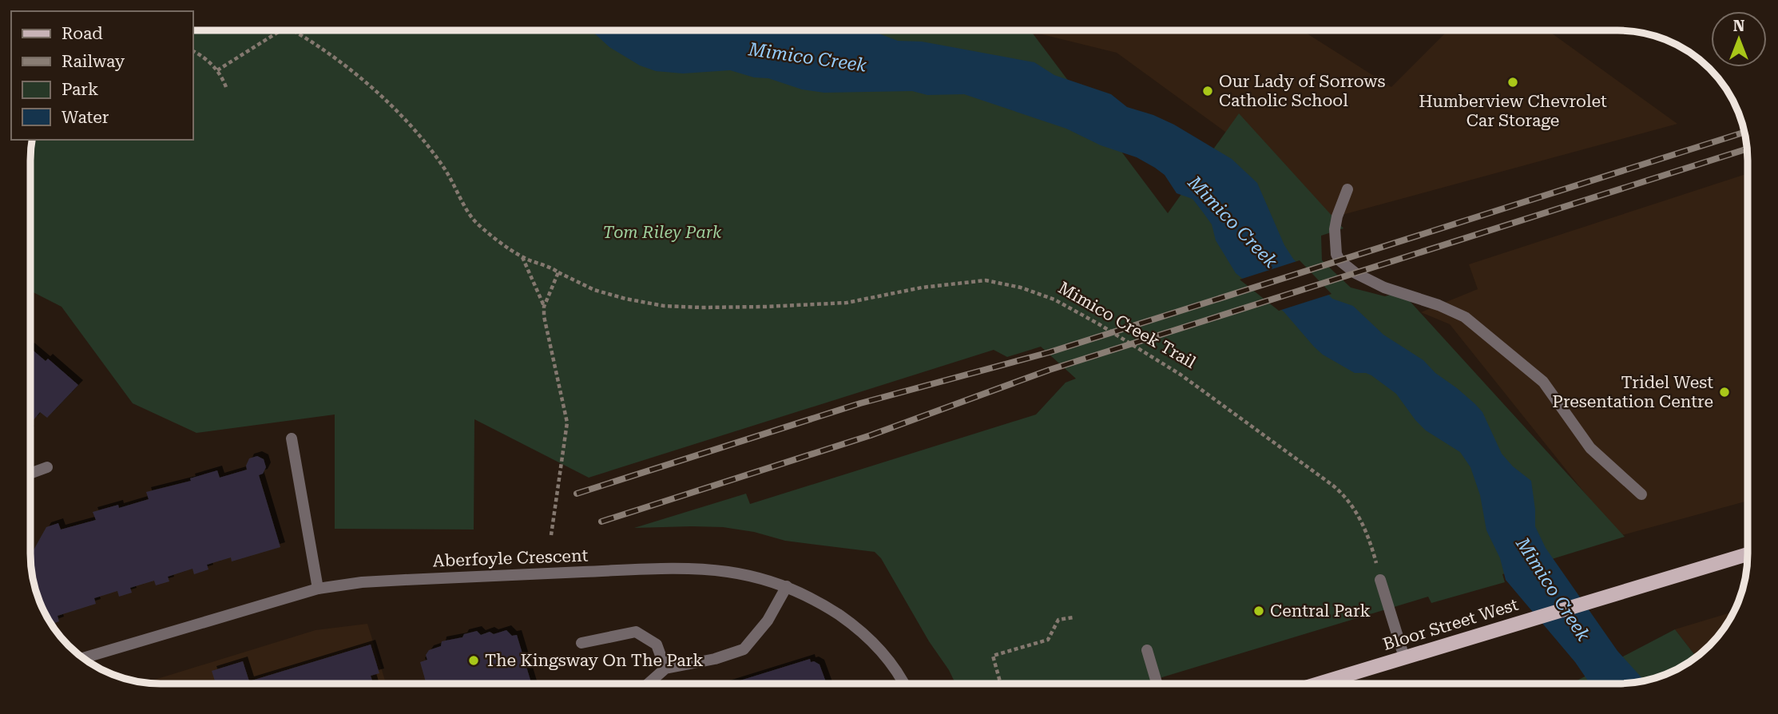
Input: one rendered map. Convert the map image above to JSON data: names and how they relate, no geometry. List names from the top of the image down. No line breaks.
{"streets":{"main road":["Bloor Street West"],"street":["Aberfoyle Crescent"],"path":["Mimico Creek Trail"]},"water":["Mimico Creek"],"parks":["Tom Riley Park"],"places":["Humberview Chevrolet Car Storage","Our Lady of Sorrows Catholic School","Tridel West Presentation Centre","Central Park","The Kingsway On The Park"],"legend":["Road","Railway","Park","Water"],"north":"top"}
